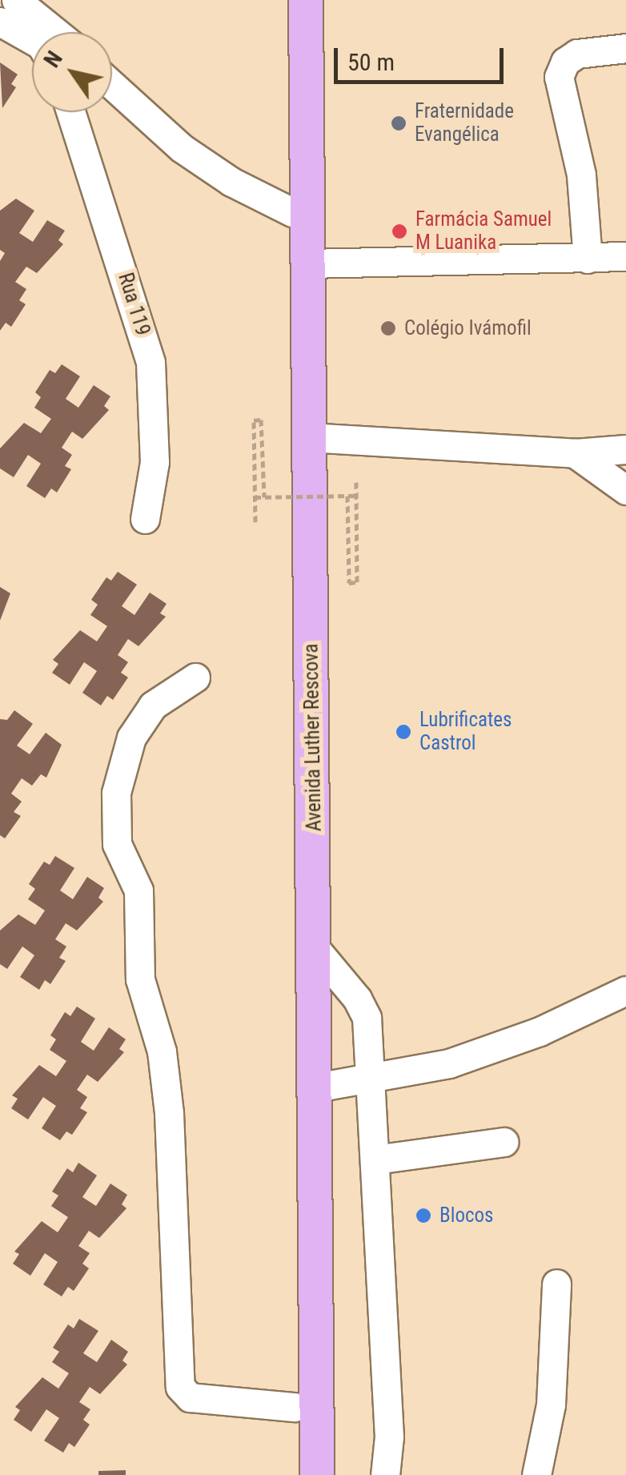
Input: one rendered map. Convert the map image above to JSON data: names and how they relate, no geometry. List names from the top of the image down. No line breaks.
{"streets":{"main road":["Avenida Luther Rescova"],"street":["Rua 119"]},"places":["Fraternidade Evangélica","Farmácia Samuel M Luanika","Colégio Ivámofil","Lubrificates Castrol","Blocos"],"scale_bar":"50 m","north":"top left"}
